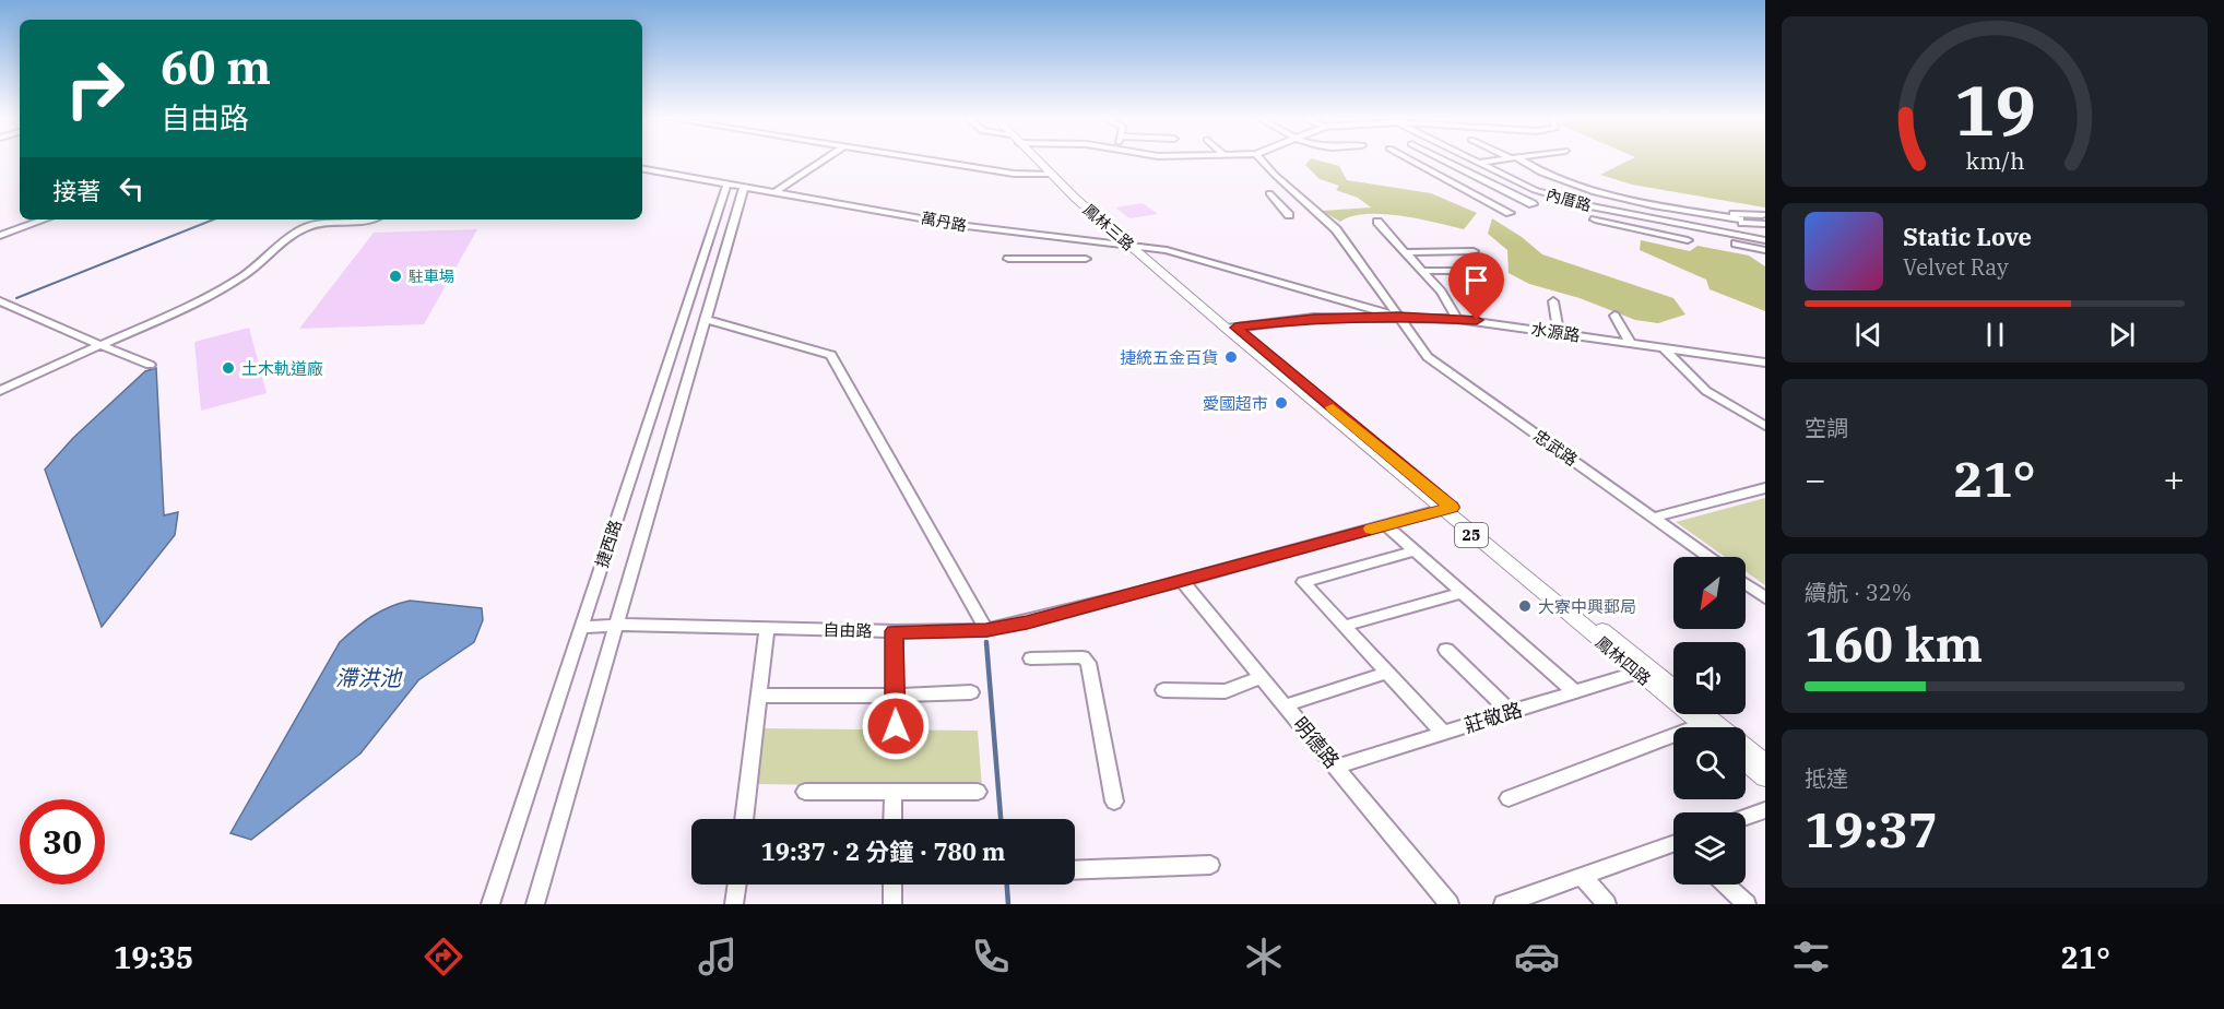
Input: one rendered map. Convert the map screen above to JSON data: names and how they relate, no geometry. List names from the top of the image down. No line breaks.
{"streets":{"main road":["鳳林三路","25","鳳林四路"],"street":["內厝路","萬丹路","水源路","忠武路","捷西路","自由路","莊敬路","明德路"]},"crossings":[["萬丹路","鳳林三路"],["萬丹路","水源路"],["萬丹路","忠武路"],["萬丹路","捷西路"],["鳳林三路","水源路"],["鳳林三路","鳳林四路"],["水源路","忠武路"],["水源路","鳳林四路"],["捷西路","自由路"],["自由路","鳳林四路"],["自由路","明德路"],["鳳林四路","莊敬路"],["莊敬路","明德路"]],"water":["滯洪池"],"places":["駐車場","捷統五金百貨","土木軌道廠","愛國超市","大寮中興郵局"],"north":"bottom left","page":{"turn":["60 m","自由路"],"then":"接著","song":["Static Love","Velvet Ray"],"tile":["空調",["續航 · 32%","160 km"],["抵達","19:37"]],"heat":["−","21°","+"],"limit":"30","trip":"19:37 · 2 分鐘 · 780 m","tabs":["19:35","21°"],"gauge":["19","km/h"]}}
